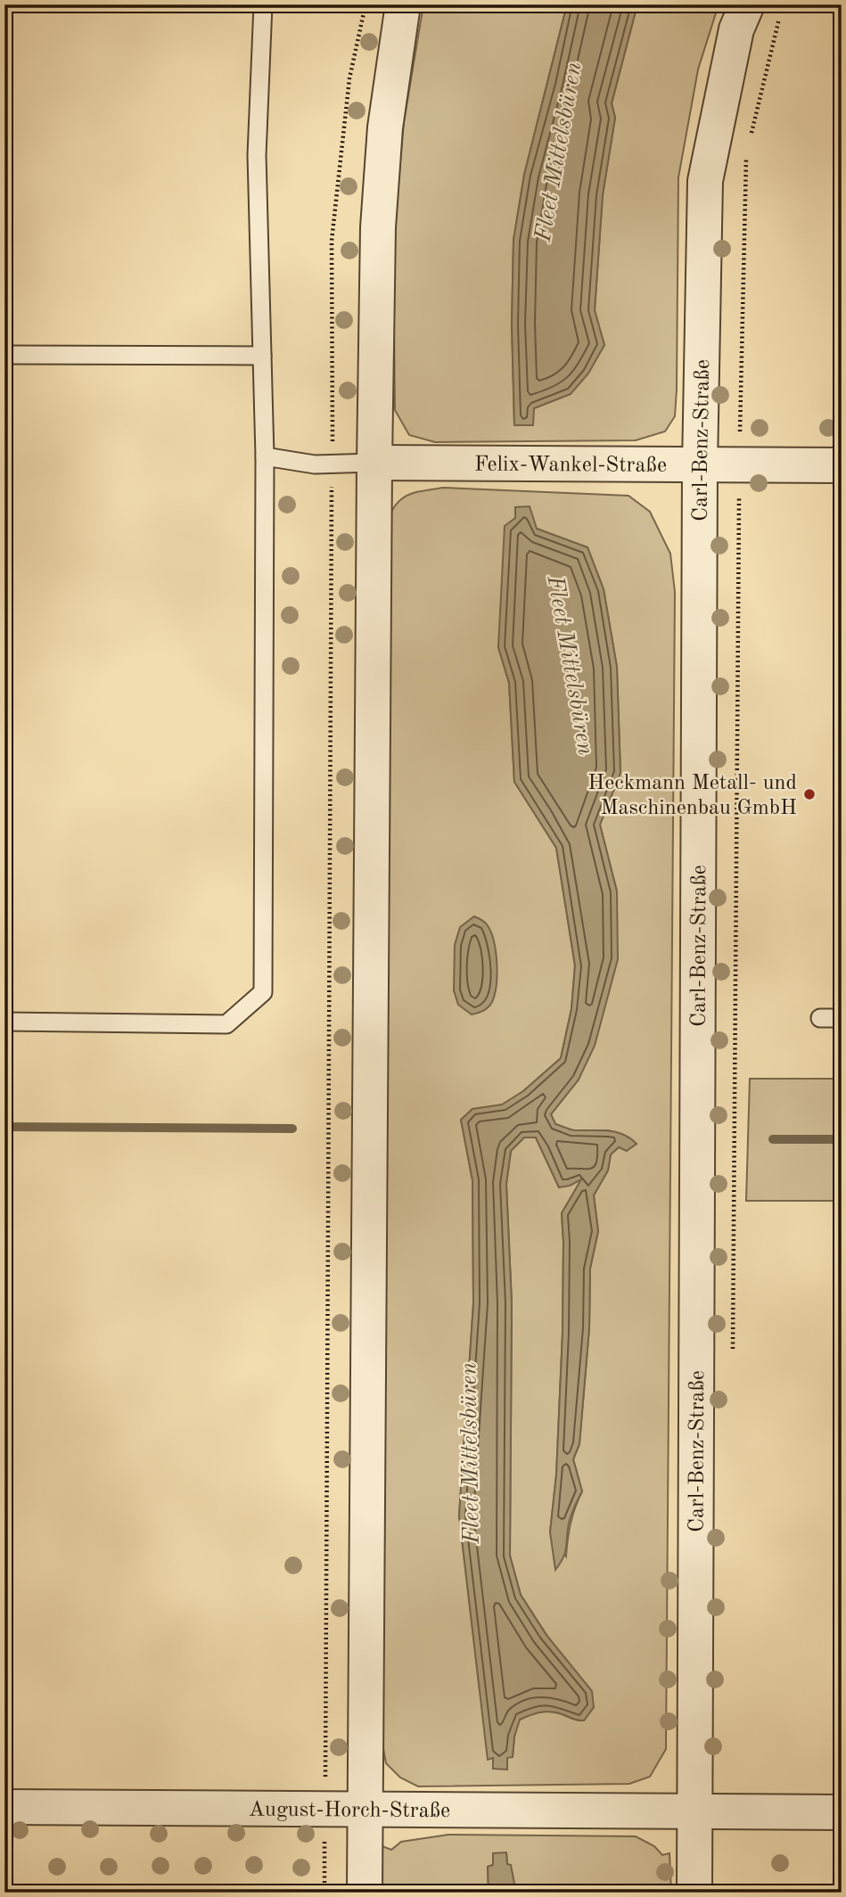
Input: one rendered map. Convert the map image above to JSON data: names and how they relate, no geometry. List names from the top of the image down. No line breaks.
{"streets":{"street":["Carl-Benz-Straße","Felix-Wankel-Straße","August-Horch-Straße"]},"crossings":[["Carl-Benz-Straße","Felix-Wankel-Straße"],["Carl-Benz-Straße","August-Horch-Straße"]],"water":["Fleet Mittelsbüren"],"places":["Heckmann Metall- und Maschinenbau GmbH"]}
